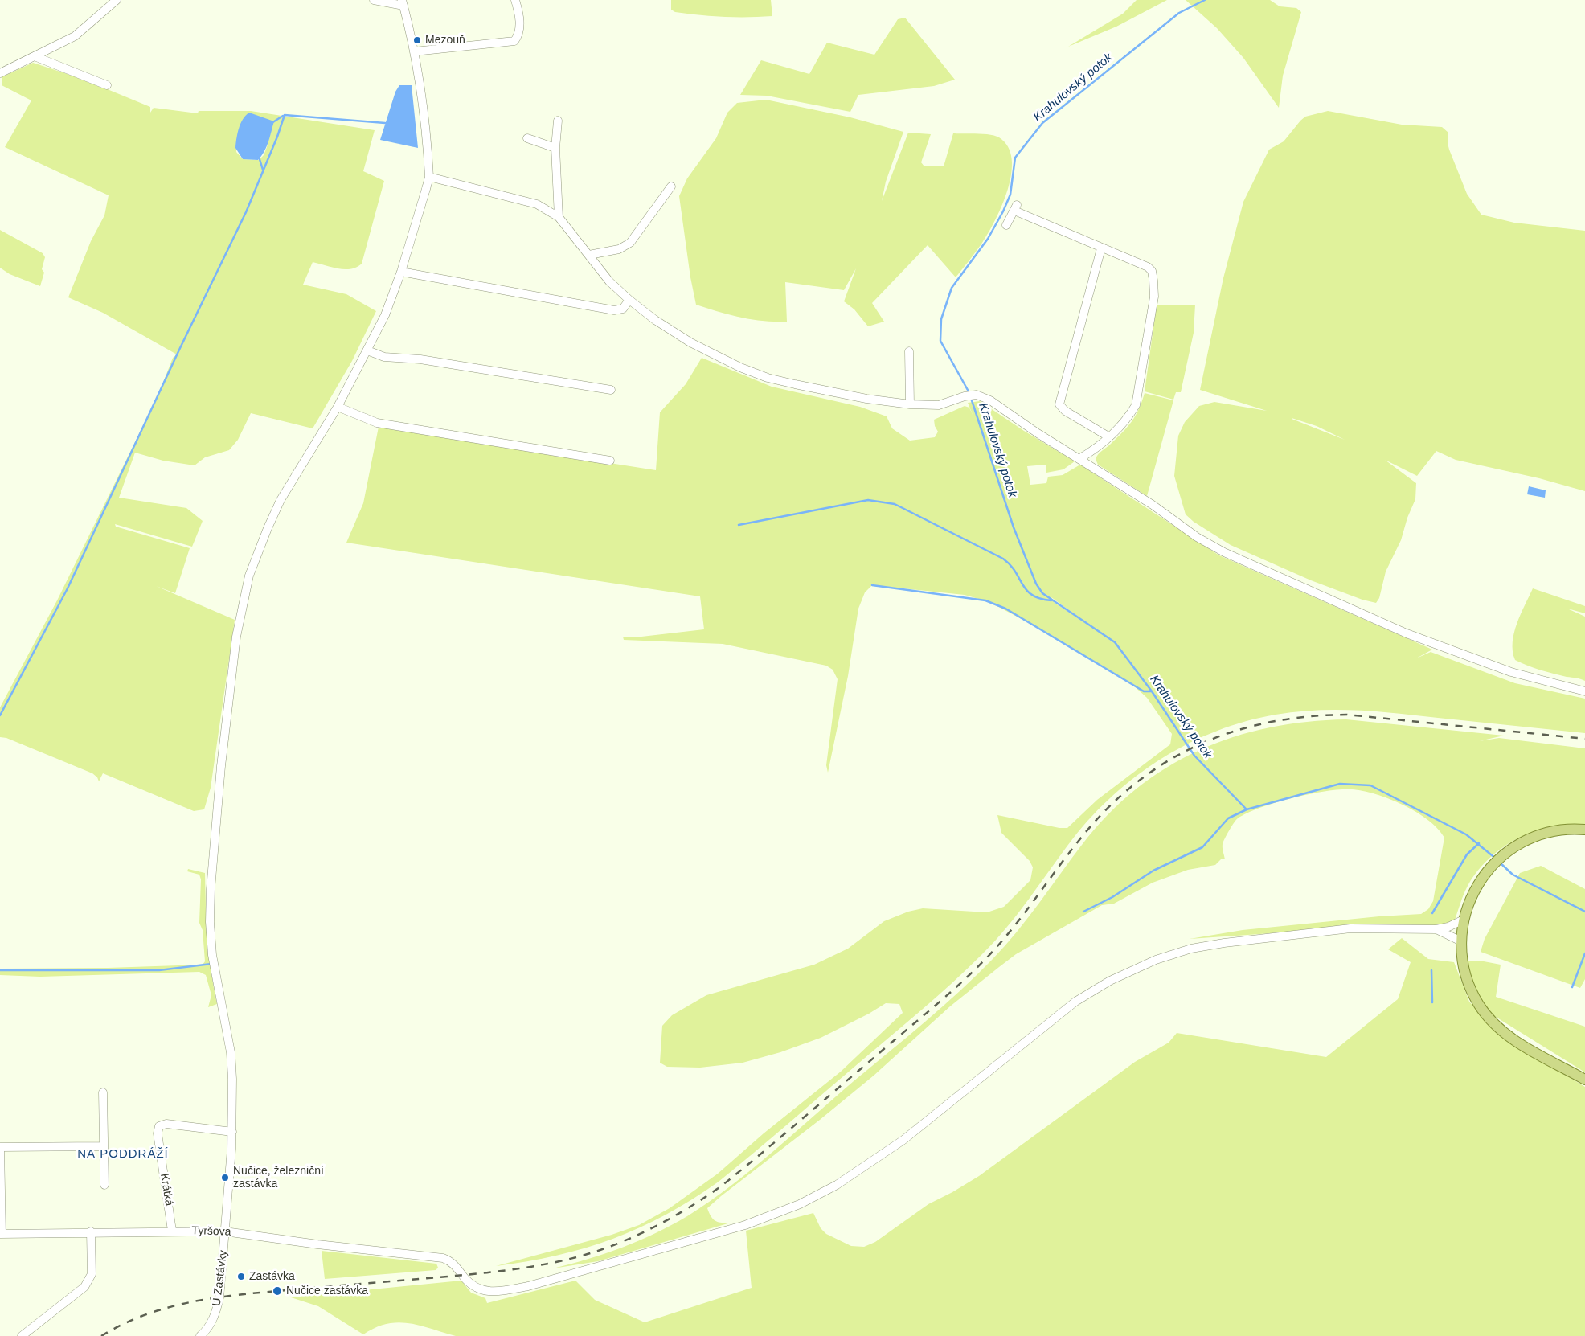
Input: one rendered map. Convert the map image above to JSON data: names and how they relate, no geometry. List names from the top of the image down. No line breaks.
{"streets":{"street":["Krátká","Tyršova","U Zastávky"]},"crossings":[["Krátká","Tyršova"],["Krátká","U Zastávky"],["Tyršova","U Zastávky"]],"districts":["NA PODDRÁŽÍ"],"water":["Krahulovský potok"],"places":["Mezouň","Nučice, železniční zastávka","Zastávka","Nučice zastávka"]}
